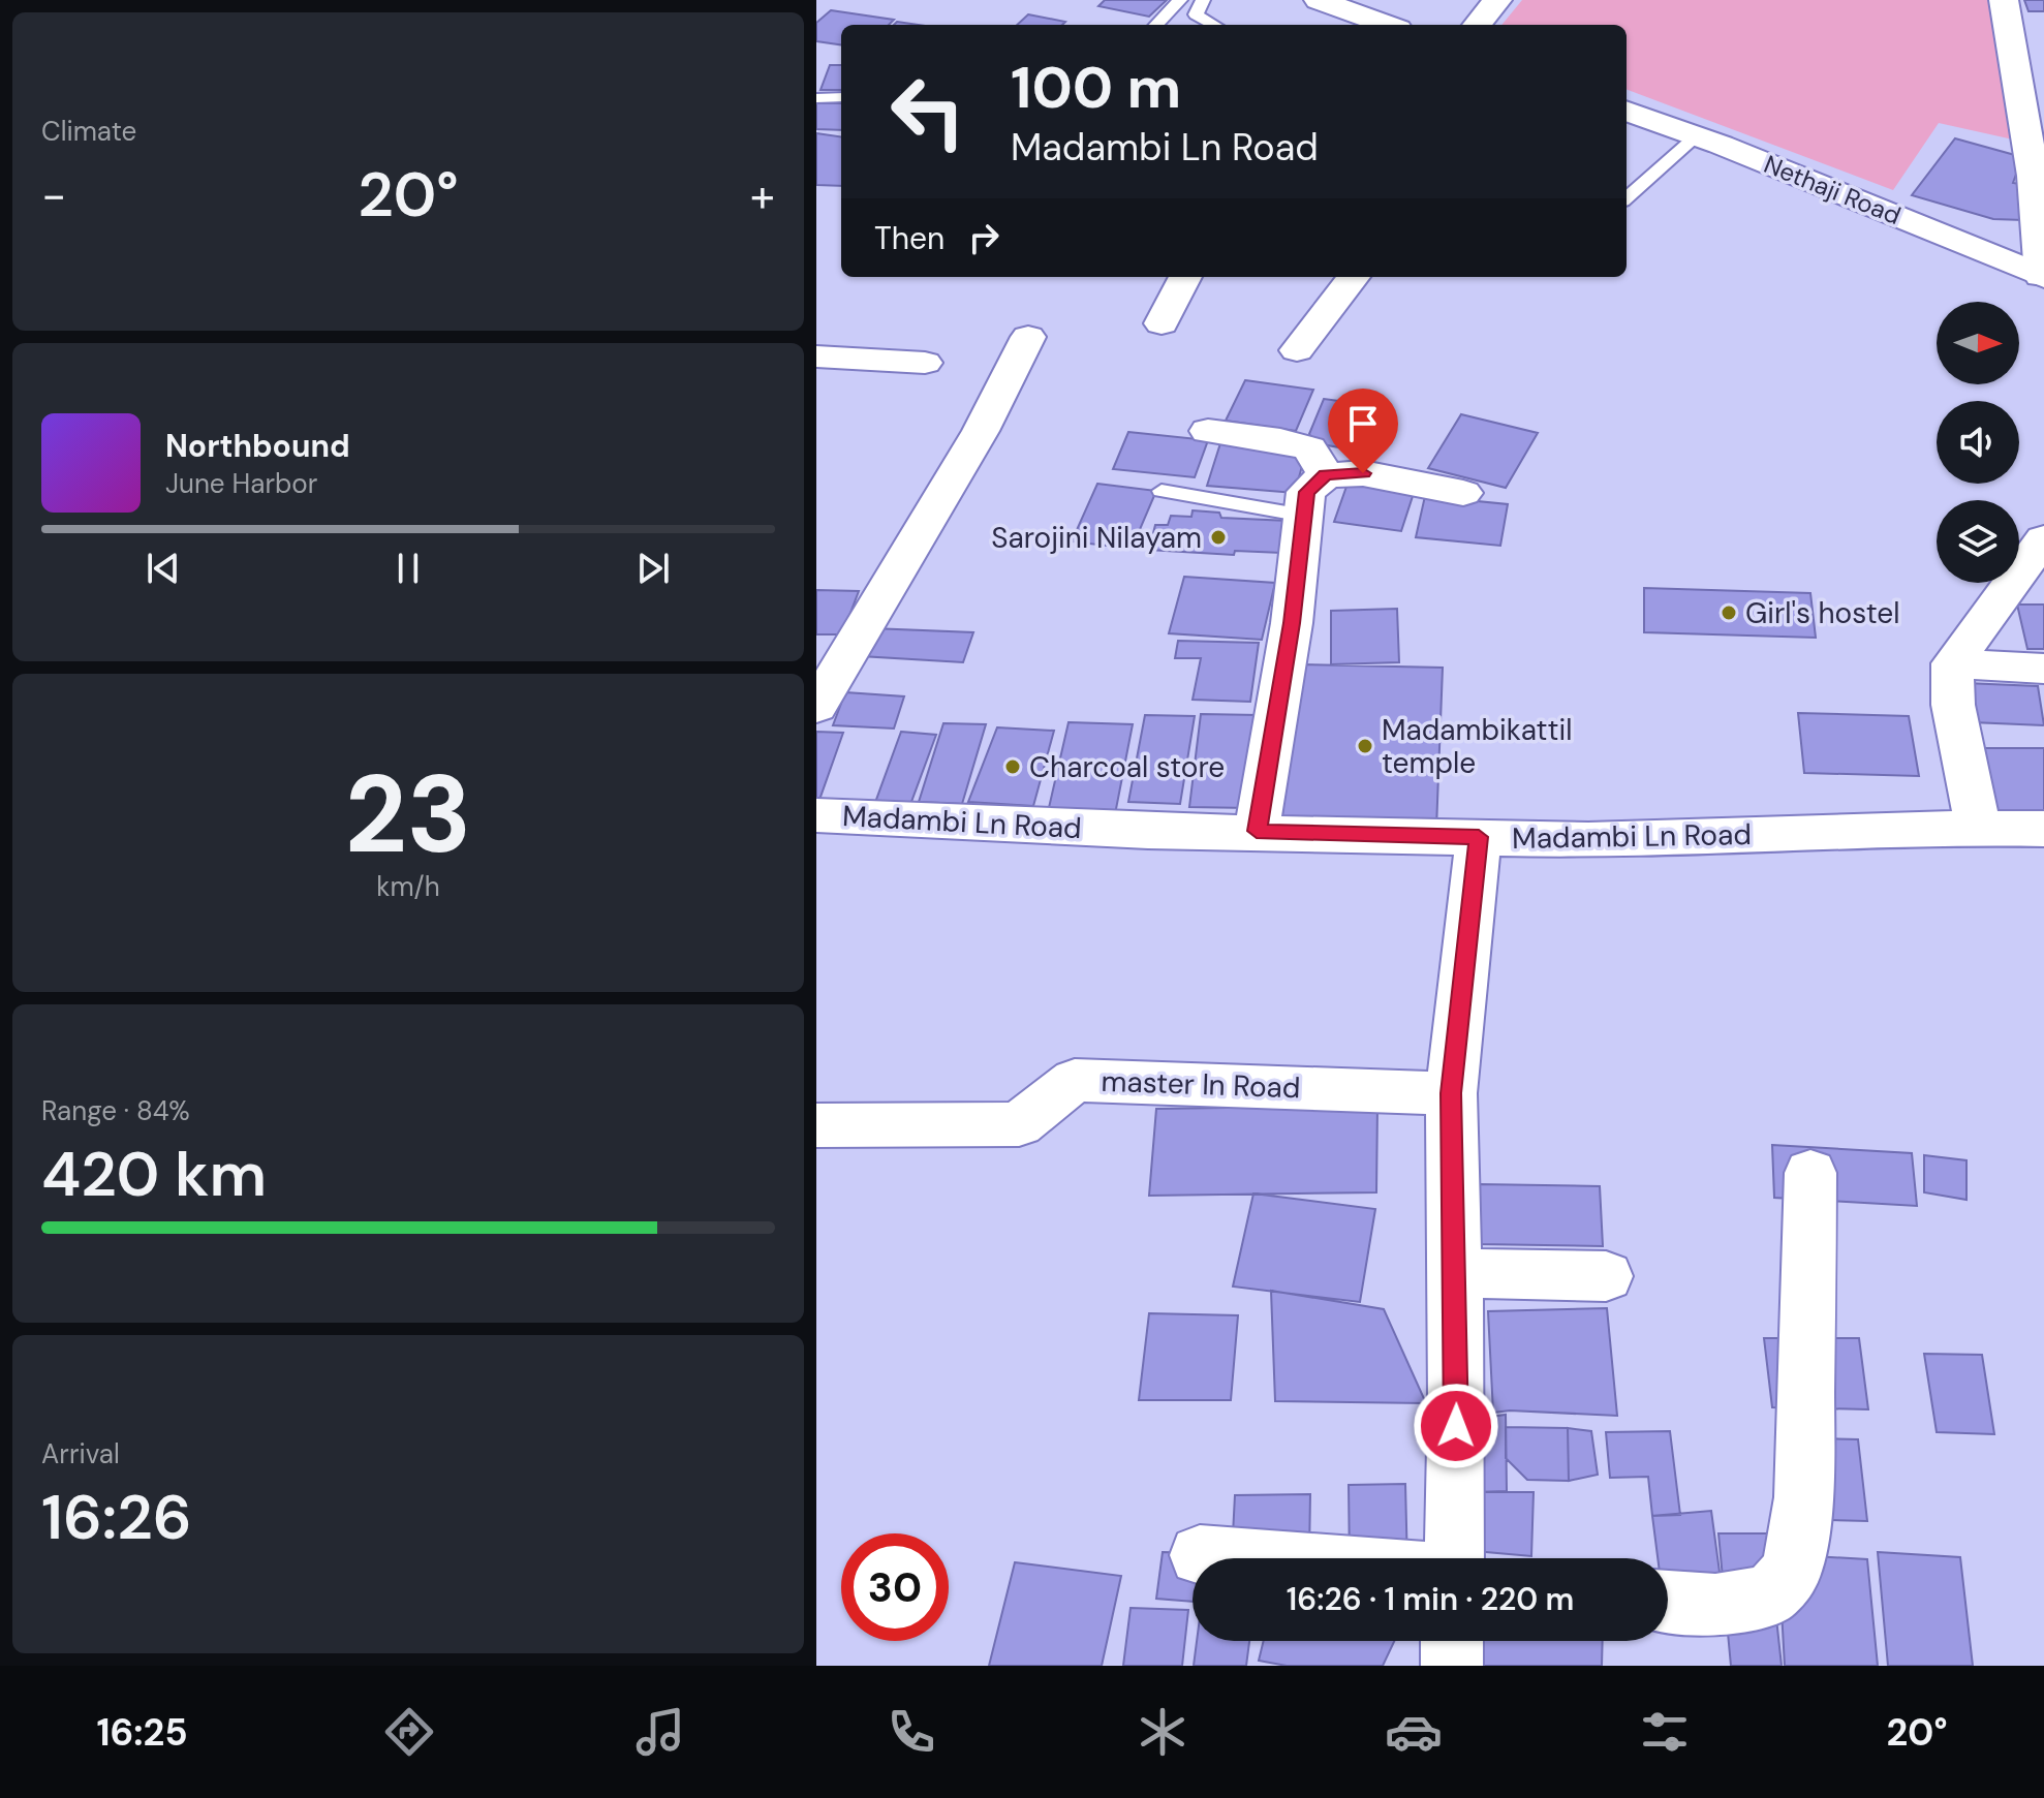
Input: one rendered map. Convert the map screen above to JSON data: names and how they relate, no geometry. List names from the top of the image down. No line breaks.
{"streets":{"street":["Nethaji Road","Madambi Ln Road","master ln Road"]},"places":["Sarojini Nilayam","Girl's hostel","Madambikattil temple","Charcoal store"],"north":"right","page":{"tile":["Climate",["23","km/h"],["Range · 84%","420 km"],["Arrival","16:26"]],"turn":["100 m","Madambi Ln Road"],"heat":["−","20°","+"],"then":"Then","song":["Northbound","June Harbor"],"limit":"30","trip":"16:26 · 1 min · 220 m","tabs":["16:25","20°"]}}
